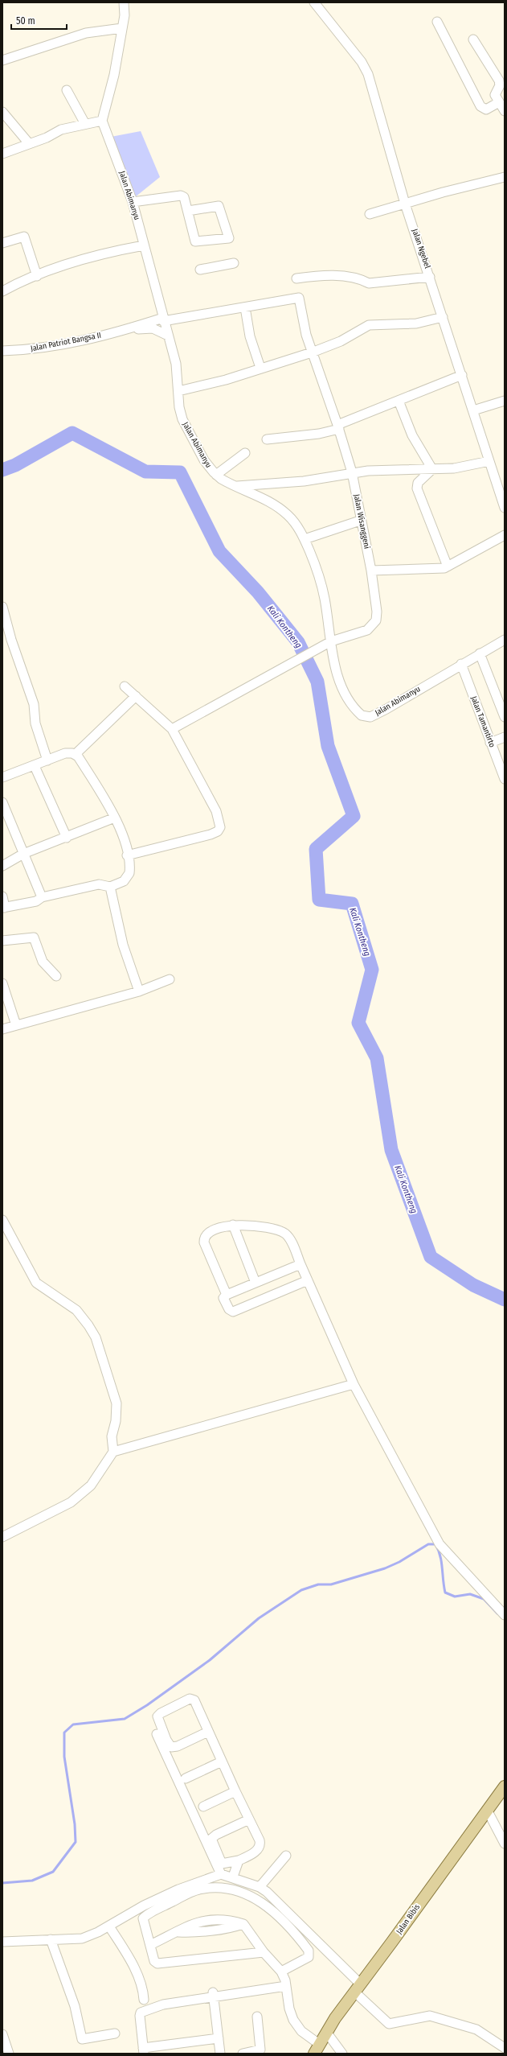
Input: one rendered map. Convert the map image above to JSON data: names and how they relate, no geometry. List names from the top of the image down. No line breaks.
{"streets":{"main road":["Jalan Bibis"],"street":["Jalan Abimanyu","Jalan Ngebel","Jalan Patriot Bangsa II","Jalan Wisanggeni","Jalan Tamantirto"]},"crossings":[["Jalan Abimanyu","Jalan Wisanggeni"],["Jalan Abimanyu","Jalan Tamantirto"]],"water":["Kali Kontheng"],"scale_bar":"50 m"}
